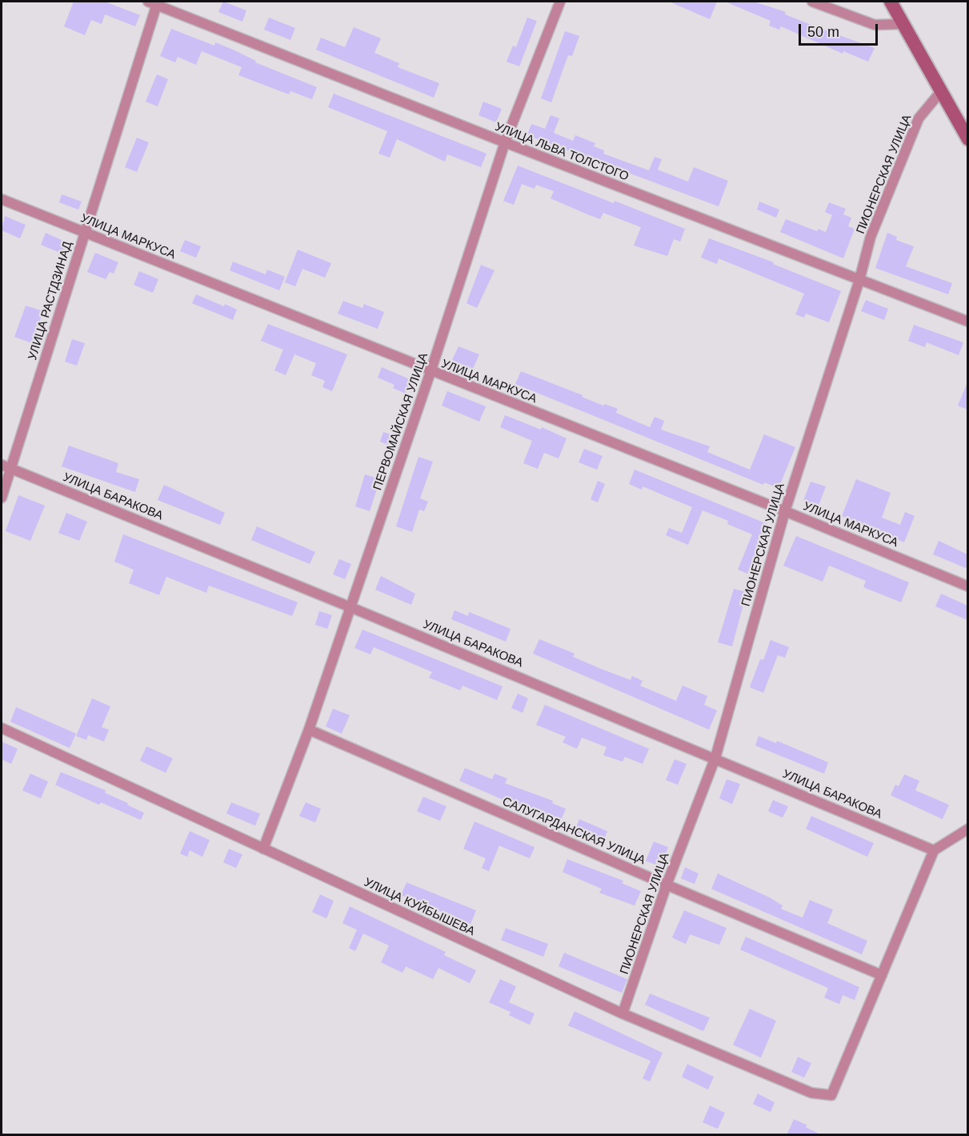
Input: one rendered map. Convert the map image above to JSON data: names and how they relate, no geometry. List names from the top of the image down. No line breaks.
{"streets":{"street":["УЛИЦА ЛЬВА ТОЛСТОГО","ПИОНЕРСКАЯ УЛИЦА","УЛИЦА МАРКУСА","УЛИЦА РАСТДЗИНАД","ПЕРВОМАЙСКАЯ УЛИЦА","УЛИЦА БАРАКОВА","САЛУГАРДАНСКАЯ УЛИЦА","УЛИЦА КУЙБЫШЕВА"]},"crossings":[["УЛИЦА ЛЬВА ТОЛСТОГО","ПИОНЕРСКАЯ УЛИЦА"],["УЛИЦА ЛЬВА ТОЛСТОГО","УЛИЦА РАСТДЗИНАД"],["УЛИЦА ЛЬВА ТОЛСТОГО","ПЕРВОМАЙСКАЯ УЛИЦА"],["ПИОНЕРСКАЯ УЛИЦА","УЛИЦА МАРКУСА"],["ПИОНЕРСКАЯ УЛИЦА","УЛИЦА БАРАКОВА"],["ПИОНЕРСКАЯ УЛИЦА","САЛУГАРДАНСКАЯ УЛИЦА"],["ПИОНЕРСКАЯ УЛИЦА","УЛИЦА КУЙБЫШЕВА"],["УЛИЦА МАРКУСА","УЛИЦА РАСТДЗИНАД"],["УЛИЦА МАРКУСА","ПЕРВОМАЙСКАЯ УЛИЦА"],["УЛИЦА РАСТДЗИНАД","УЛИЦА БАРАКОВА"],["ПЕРВОМАЙСКАЯ УЛИЦА","УЛИЦА БАРАКОВА"],["ПЕРВОМАЙСКАЯ УЛИЦА","САЛУГАРДАНСКАЯ УЛИЦА"],["ПЕРВОМАЙСКАЯ УЛИЦА","УЛИЦА КУЙБЫШЕВА"],["САЛУГАРДАНСКАЯ УЛИЦА","УЛИЦА КУЙБЫШЕВА"]],"scale_bar":"50 m"}
